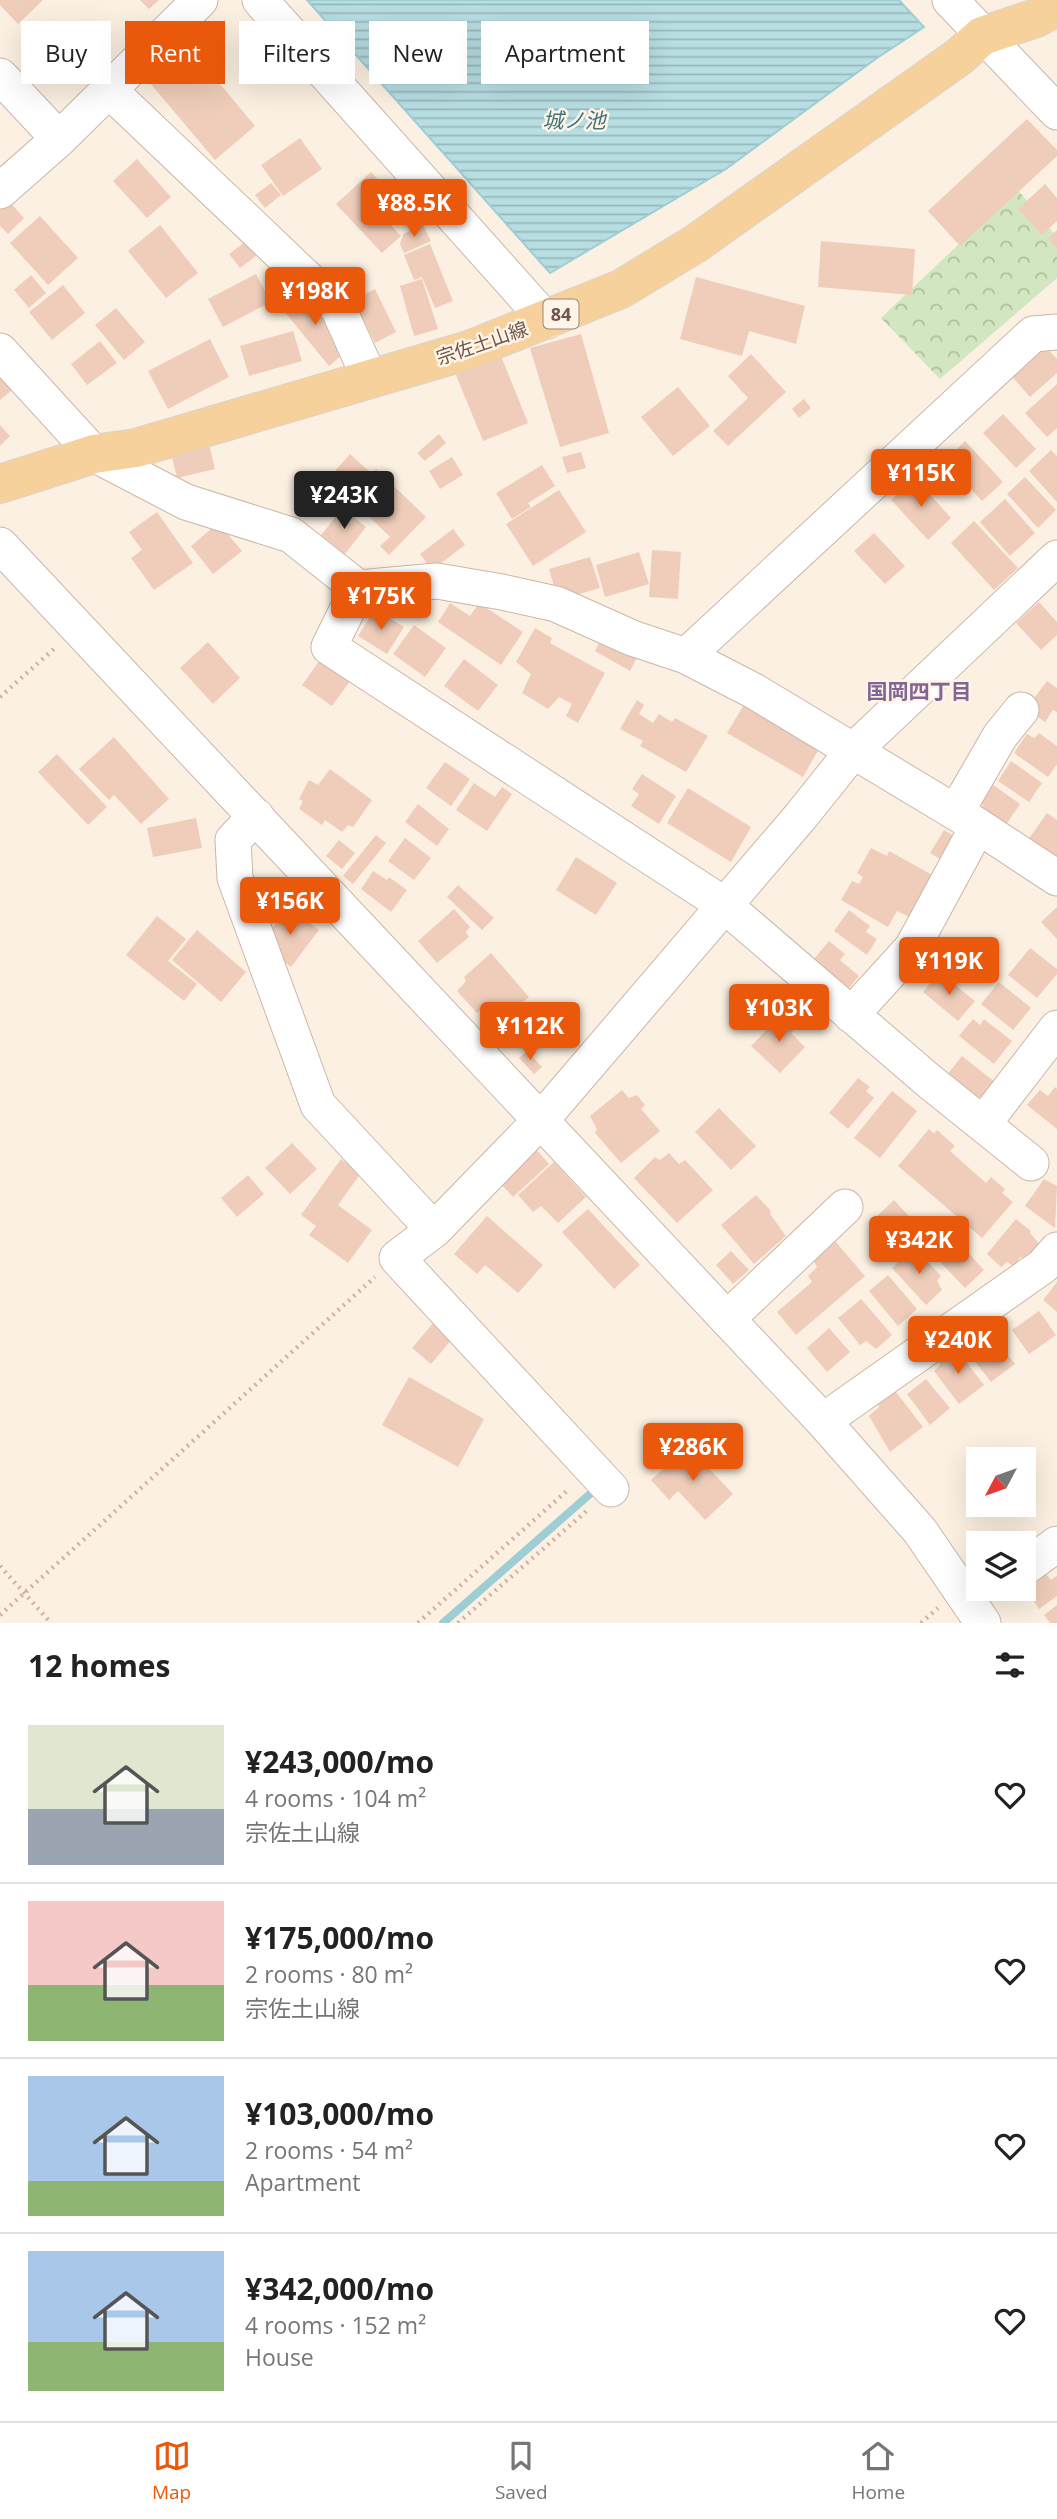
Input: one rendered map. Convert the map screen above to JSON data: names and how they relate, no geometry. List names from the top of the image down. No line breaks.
{"streets":{"main road":["84","宗佐土山線"]},"districts":["国岡四丁目"],"water":["城ノ池"],"north":"bottom left","page":{"chip":["Buy","Rent","Filters","New","Apartment"],"price":["¥88.5K","¥198K","¥115K","¥243K","¥175K","¥156K","¥119K","¥103K","¥112K","¥342K","¥240K","¥286K"],"heading":"12 homes","list":[{"name":"¥243,000/mo","note":"4 rooms · 104 m² · 宗佐土山線"},{"name":"¥175,000/mo","note":"2 rooms · 80 m² · 宗佐土山線"},{"name":"¥103,000/mo","note":"2 rooms · 54 m² · Apartment"},{"name":"¥342,000/mo","note":"4 rooms · 152 m² · House"}],"tabs":["Map","Saved","Home"]}}
